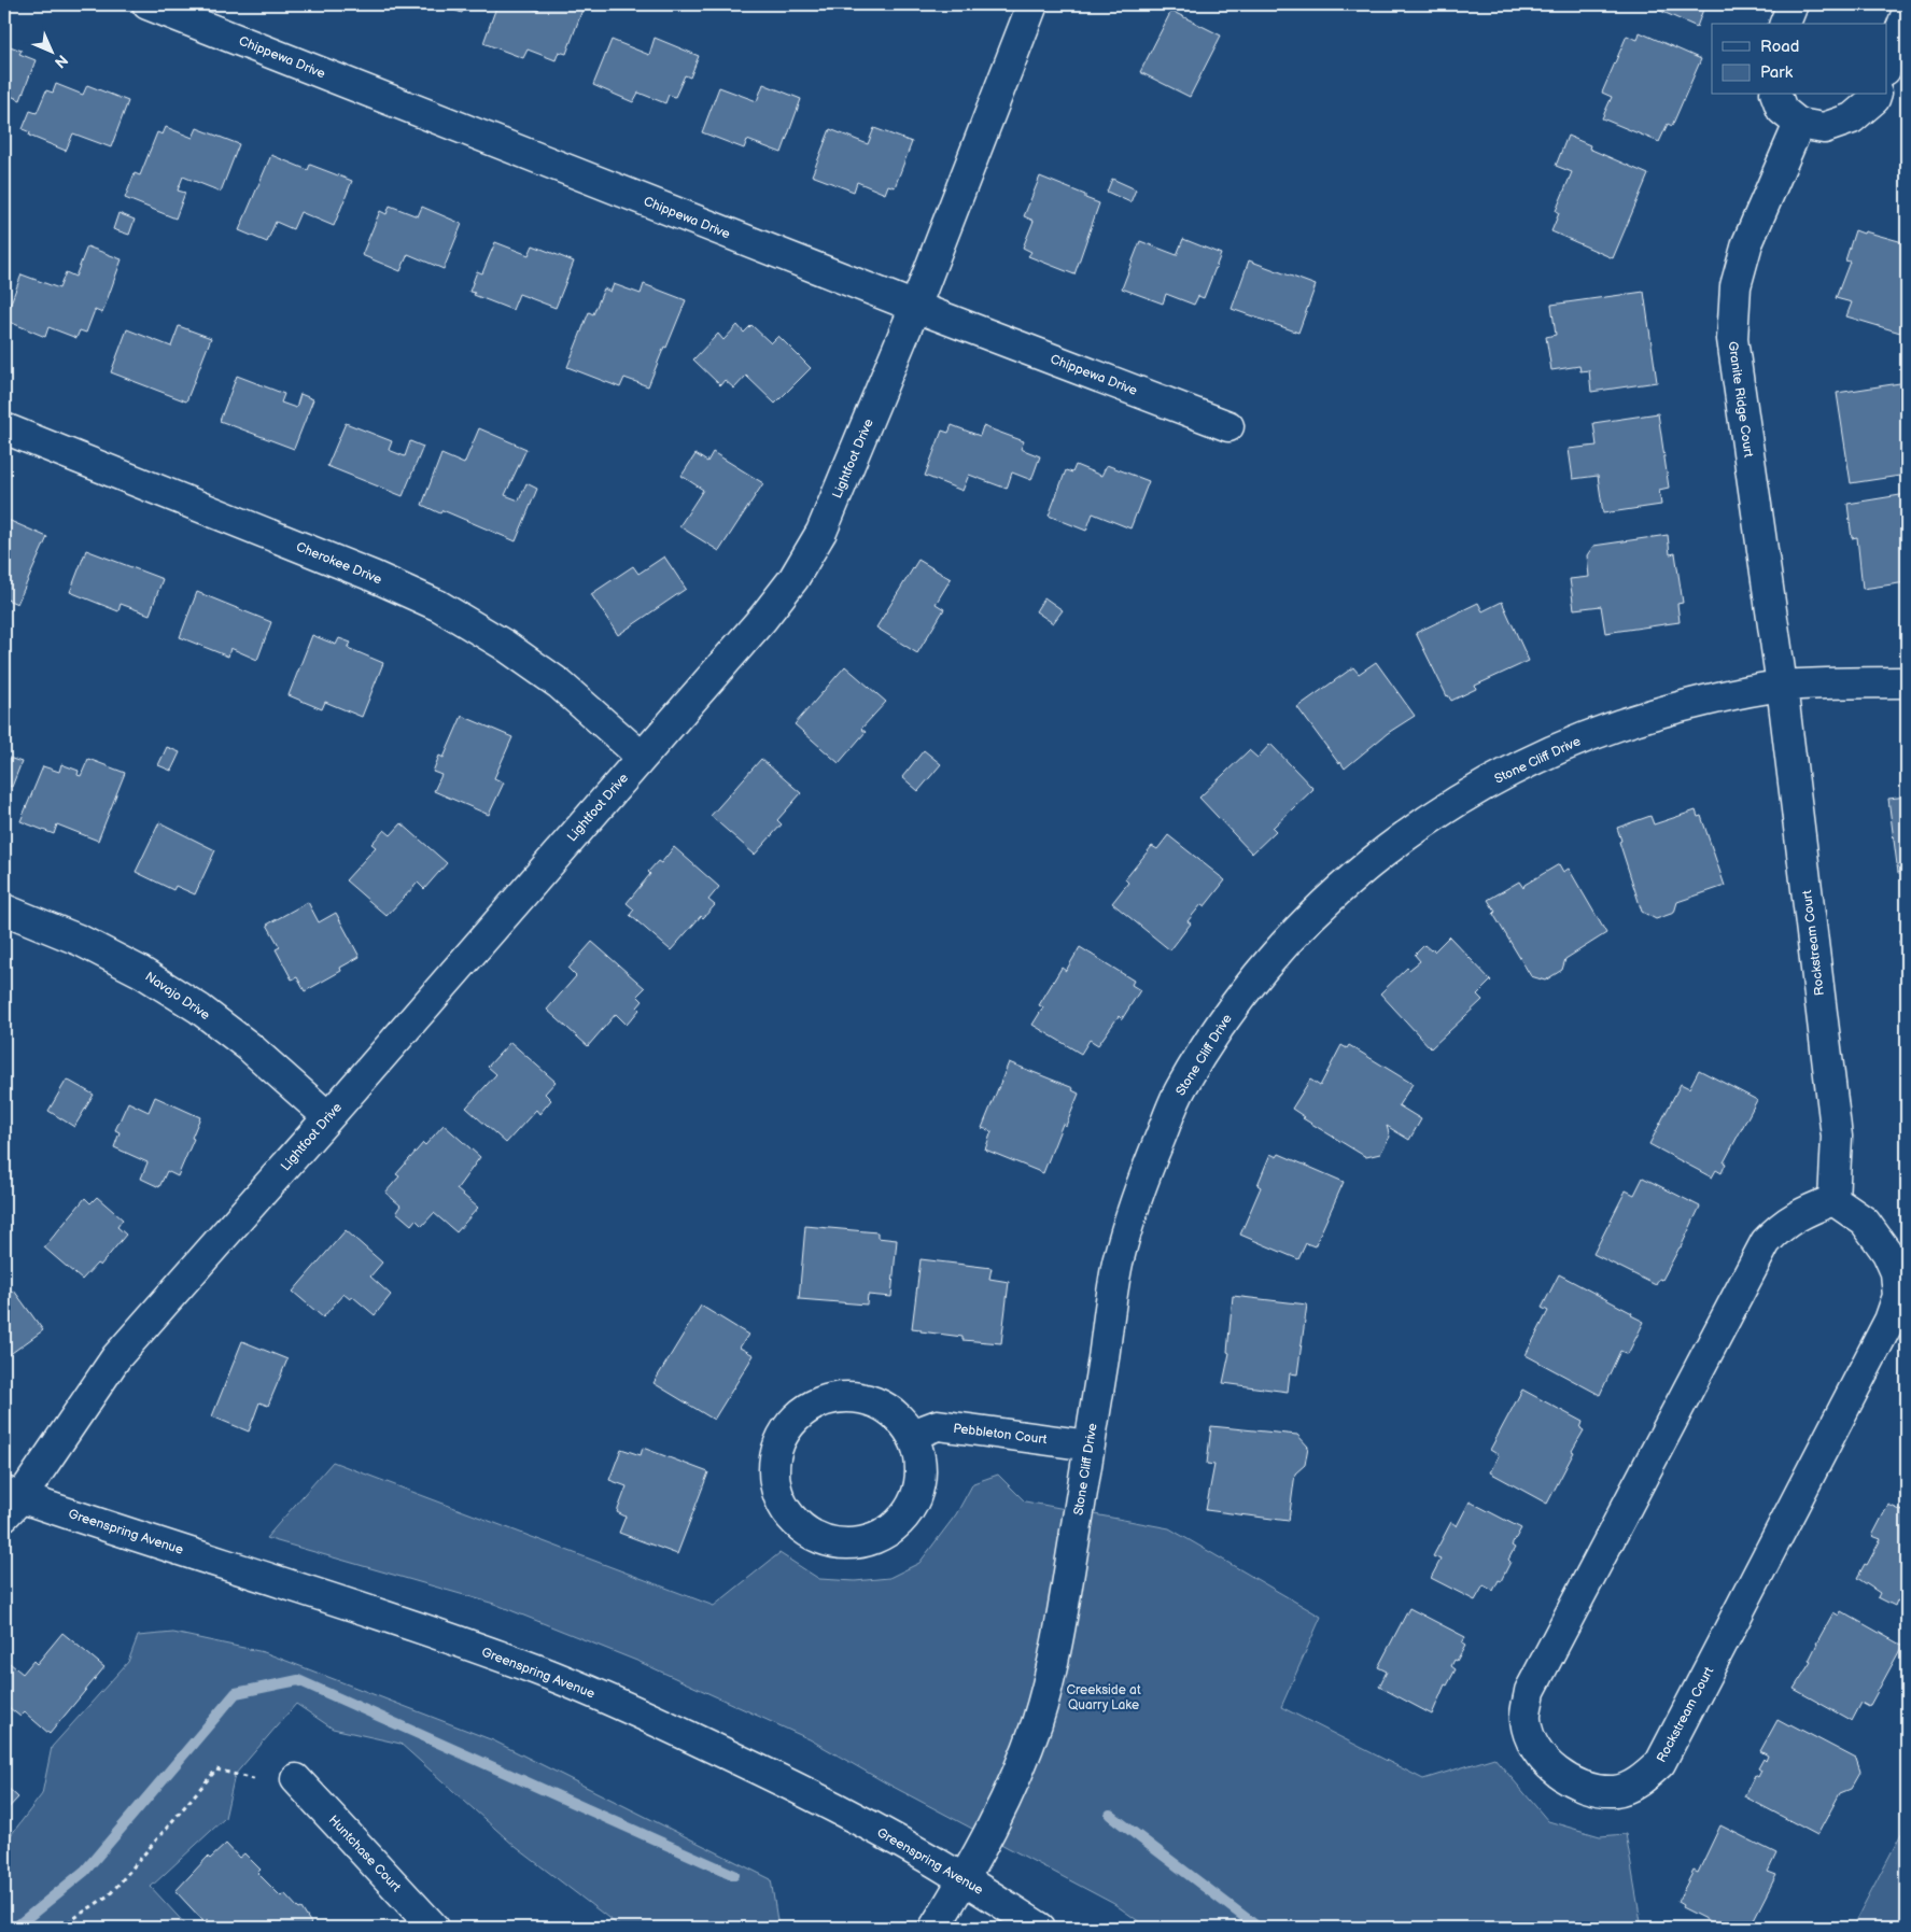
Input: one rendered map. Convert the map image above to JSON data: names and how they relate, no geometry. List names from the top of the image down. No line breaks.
{"streets":{"street":["Chippewa Drive","Granite Ridge Court","Lightfoot Drive","Cherokee Drive","Stone Cliff Drive","Rockstream Court","Navajo Drive","Pebbleton Court","Greenspring Avenue","Huntchase Court"]},"crossings":[["Chippewa Drive","Lightfoot Drive"],["Granite Ridge Court","Stone Cliff Drive"],["Granite Ridge Court","Rockstream Court"],["Lightfoot Drive","Cherokee Drive"],["Lightfoot Drive","Navajo Drive"],["Lightfoot Drive","Greenspring Avenue"],["Stone Cliff Drive","Rockstream Court"],["Stone Cliff Drive","Pebbleton Court"],["Stone Cliff Drive","Greenspring Avenue"]],"parks":["Creekside at Quarry Lake"],"legend":["Road","Park"],"north":"bottom right"}
